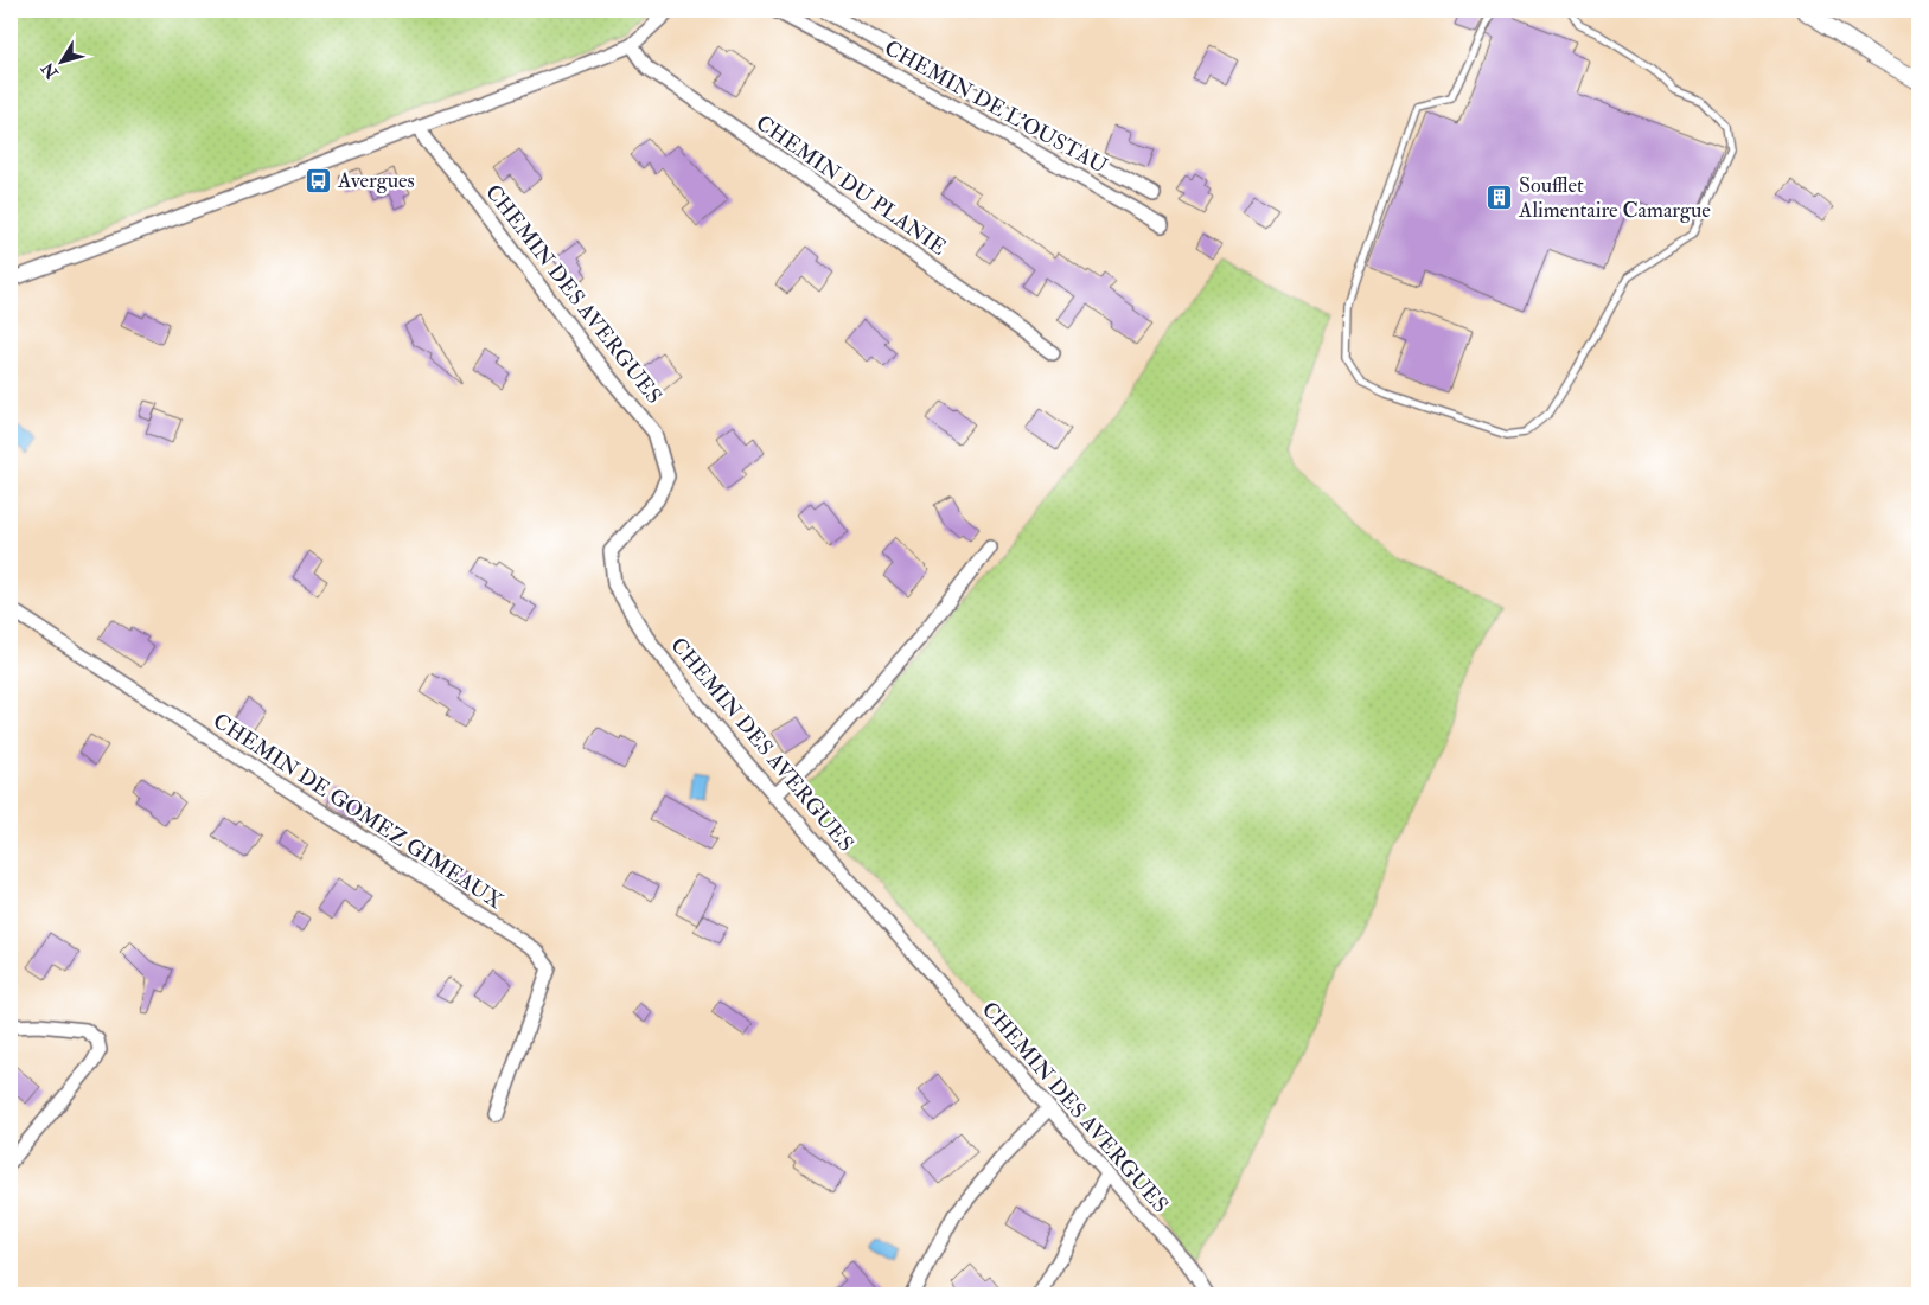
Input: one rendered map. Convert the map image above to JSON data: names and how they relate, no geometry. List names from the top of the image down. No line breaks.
{"streets":{"street":["CHEMIN DE L'OUSTAU","CHEMIN DU PLANIE","CHEMIN DES AVERGUES","CHEMIN DE GOMEZ GIMEAUX"]},"places":{"bus stop":["Avergues"],"building":["Soufflet Alimentaire Camargue"]},"north":"bottom left"}
